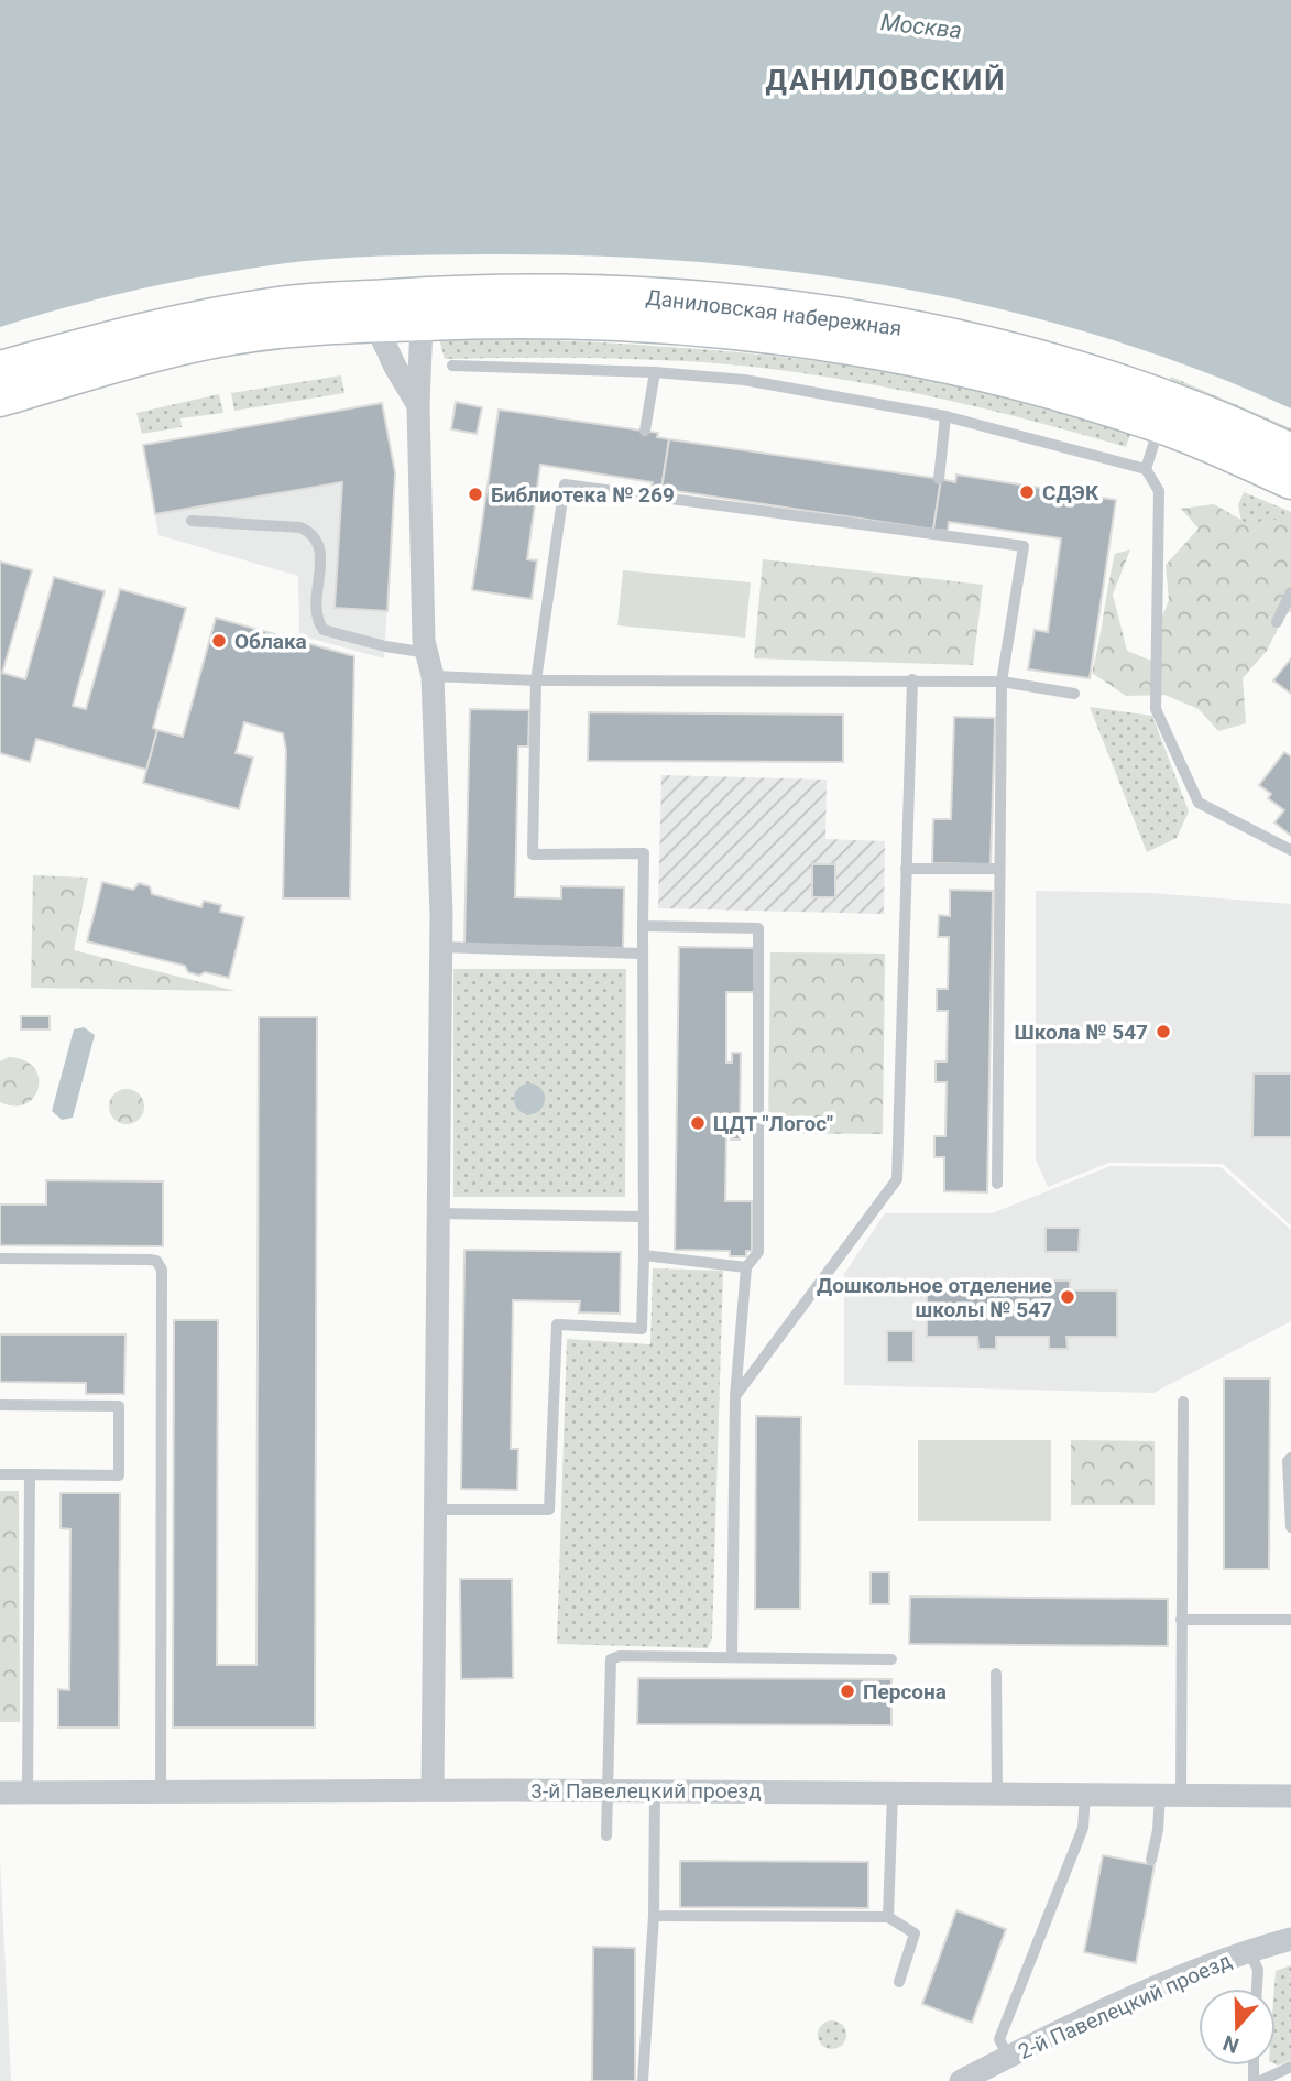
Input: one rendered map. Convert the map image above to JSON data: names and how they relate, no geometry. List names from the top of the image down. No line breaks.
{"streets":{"main road":["Даниловская набережная"],"street":["3-й Павелецкий проезд","2-й Павелецкий проезд"]},"districts":["ДАНИЛОВСКИЙ"],"water":["Москва"],"places":["СДЭК","Библиотека № 269","Облака","Школа № 547","ЦДТ \"Логос\"","Дошкольное отделение школы № 547","Персона"],"north":"bottom"}
